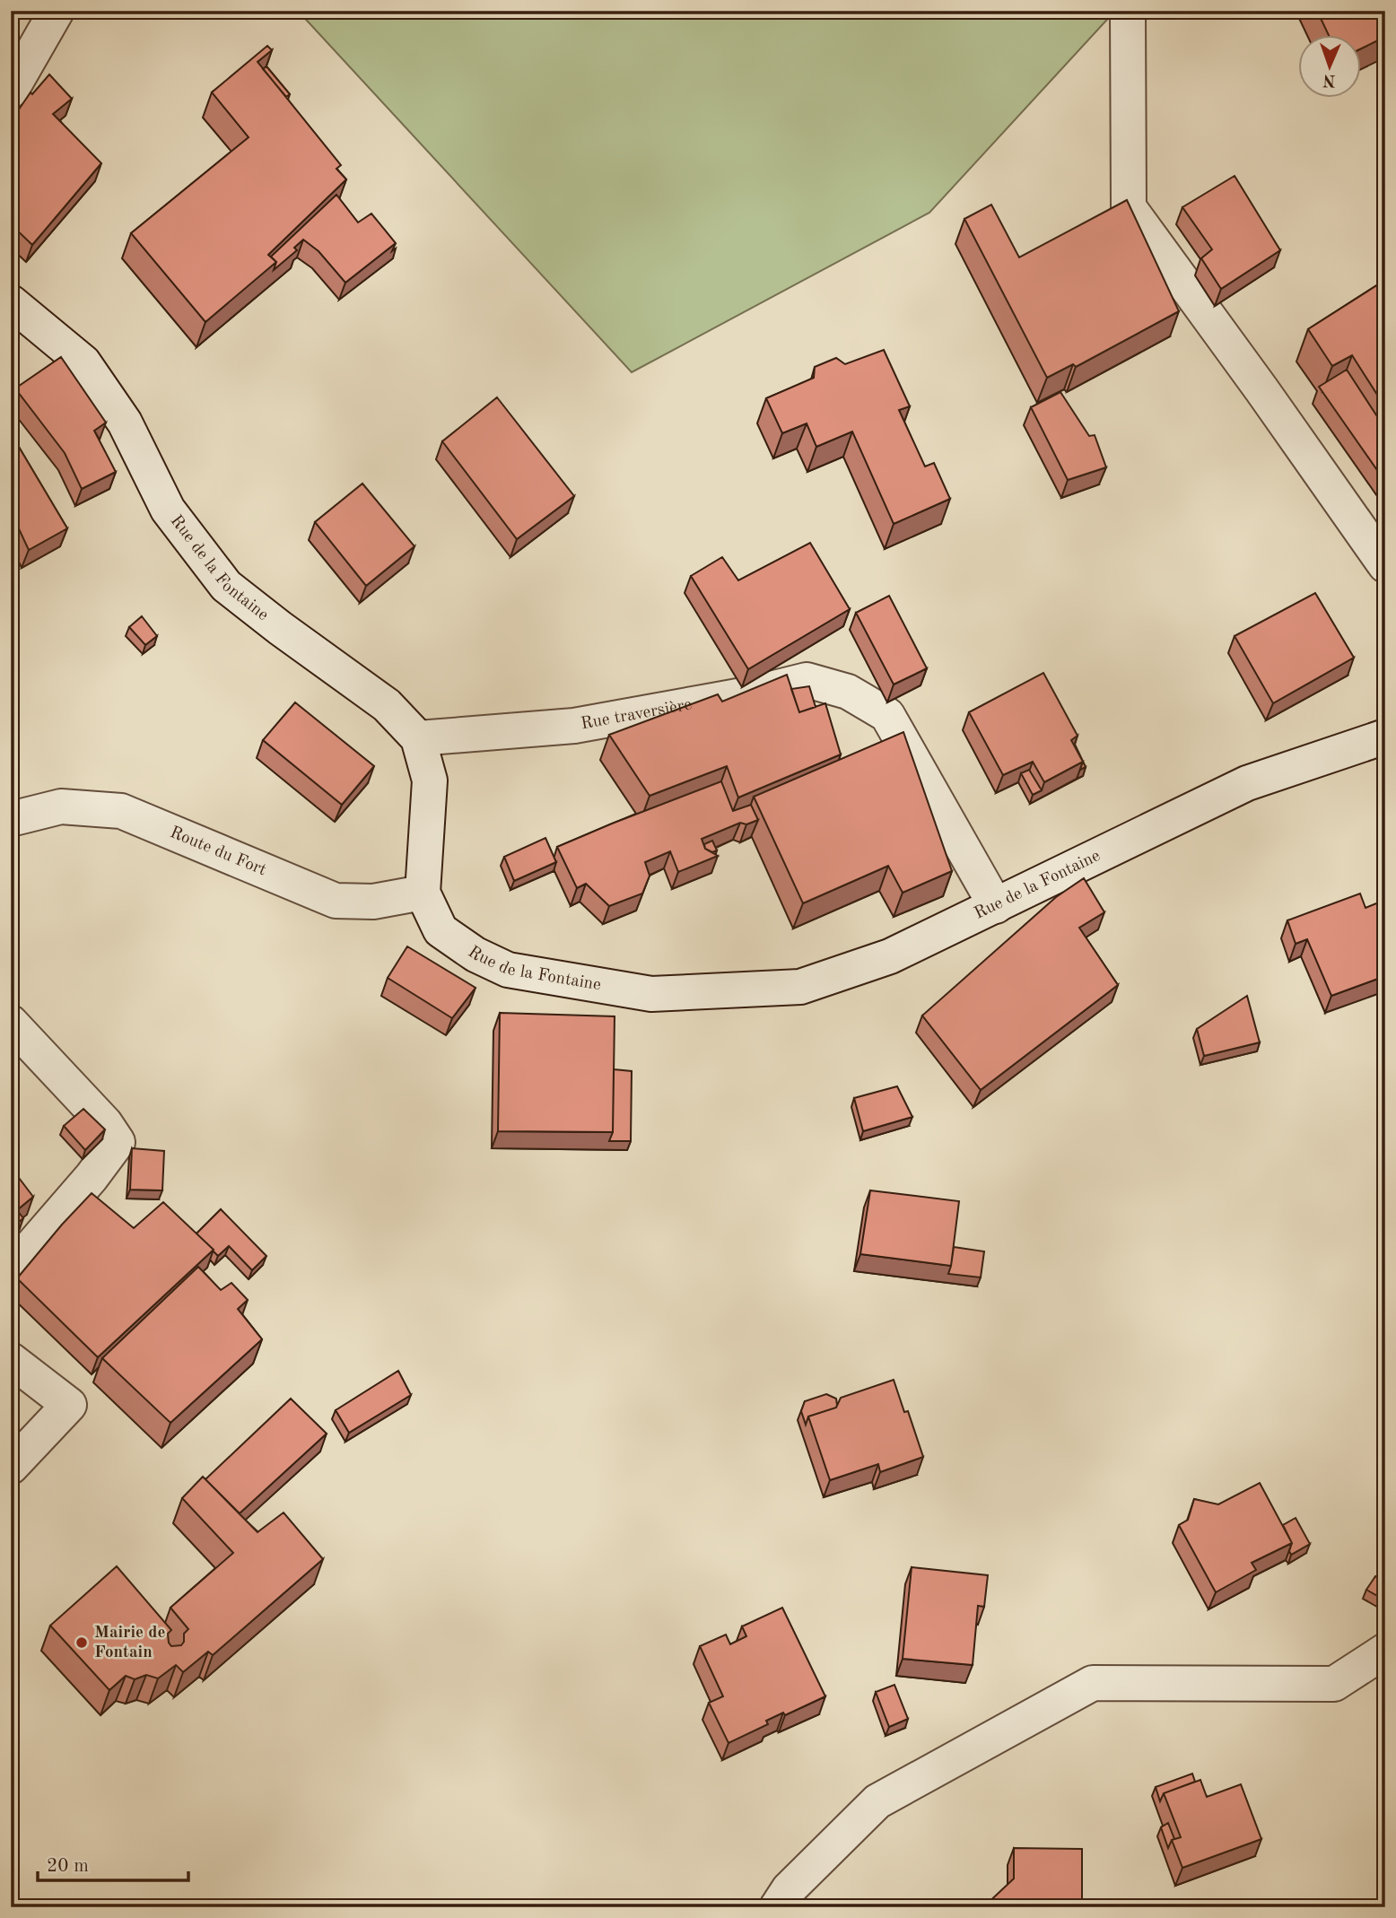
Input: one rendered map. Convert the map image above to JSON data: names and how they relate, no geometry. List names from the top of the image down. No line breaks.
{"streets":{"street":["Rue de la Fontaine","Rue traversière","Route du Fort"]},"crossings":[["Rue de la Fontaine","Rue traversière"],["Rue de la Fontaine","Route du Fort"]],"places":["Mairie de Fontain"],"scale_bar":"20 m","north":"bottom"}
